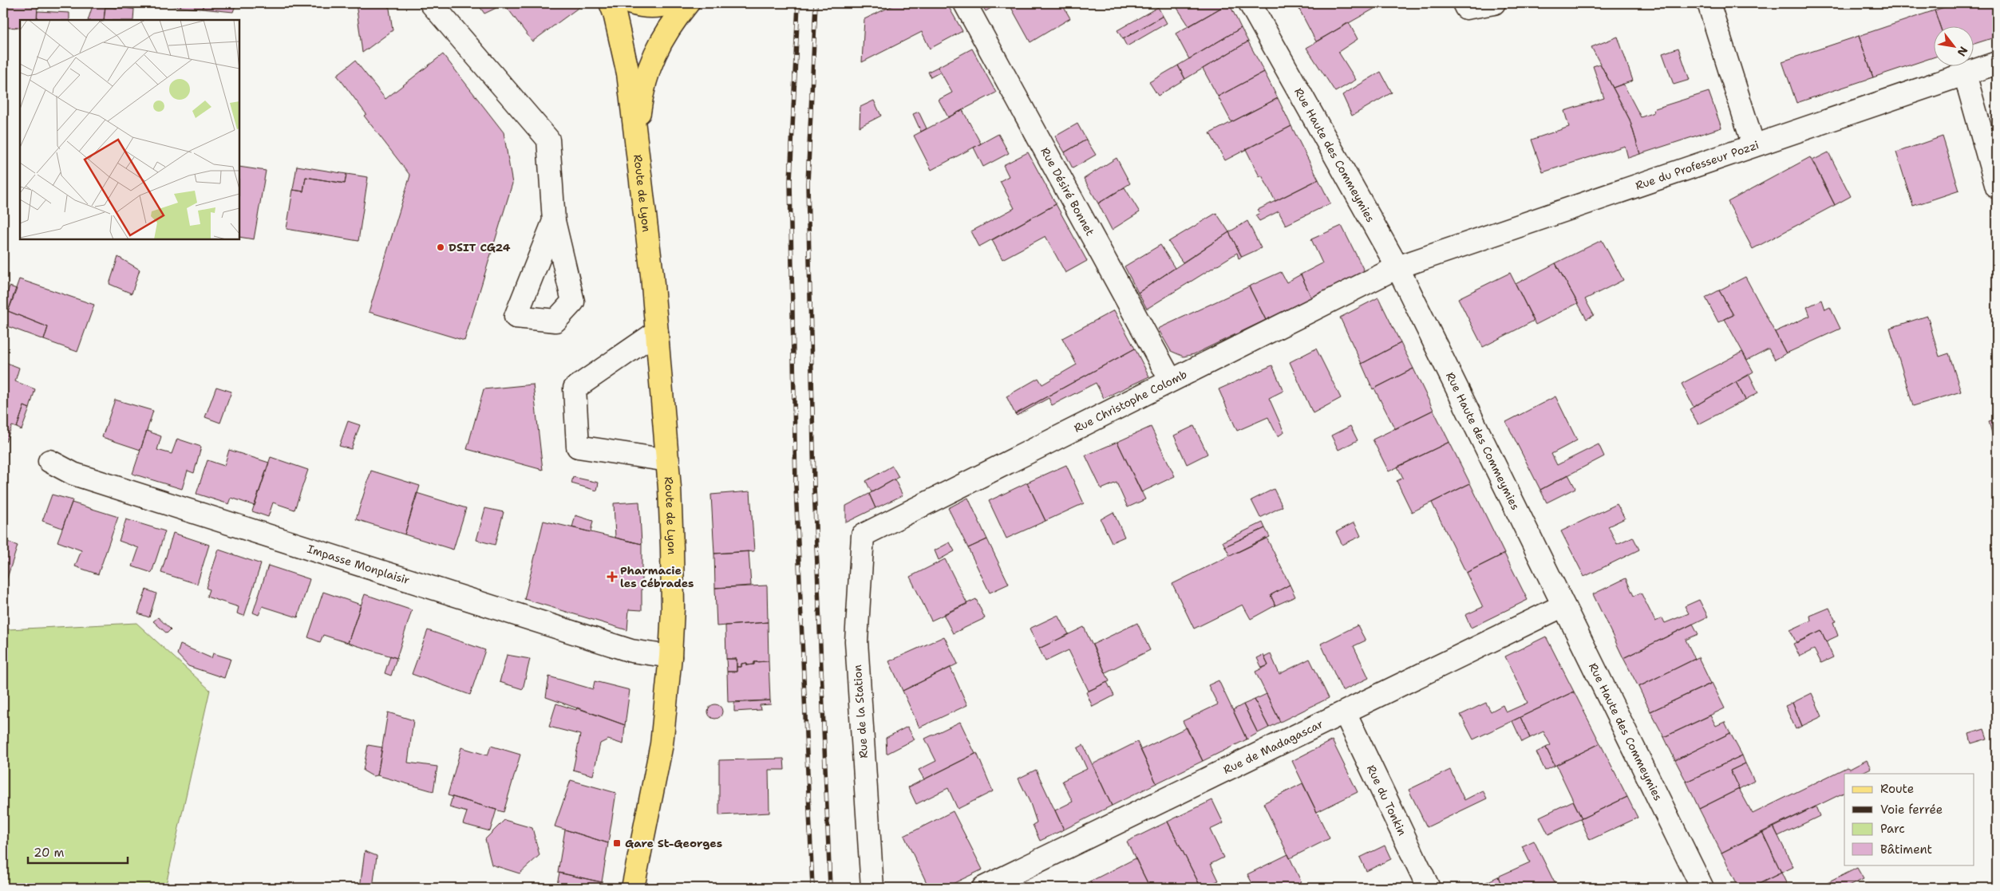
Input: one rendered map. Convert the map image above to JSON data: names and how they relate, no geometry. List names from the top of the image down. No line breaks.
{"streets":{"main road":["Route de Lyon"],"street":["Rue Haute des Commeymies","Rue du Professeur Pozzi","Rue Désiré Bonnet","Rue Christophe Colomb","Impasse Monplaisir","Rue de la Station","Rue de Madagascar","Rue du Tonkin"]},"crossings":[["Rue Haute des Commeymies","Rue du Professeur Pozzi"],["Rue Haute des Commeymies","Rue Christophe Colomb"],["Rue Haute des Commeymies","Rue de Madagascar"],["Rue du Professeur Pozzi","Rue Christophe Colomb"],["Rue Désiré Bonnet","Rue Christophe Colomb"],["Route de Lyon","Impasse Monplaisir"],["Rue Christophe Colomb","Rue de la Station"],["Rue de Madagascar","Rue du Tonkin"]],"places":{"other":["DSIT CG24"],"health":["Pharmacie les Cébrades"],"transit":["Gare St-Georges"]},"legend":["Route","Voie ferrée","Parc","Bâtiment"],"scale_bar":"20 m","north":"bottom right"}
